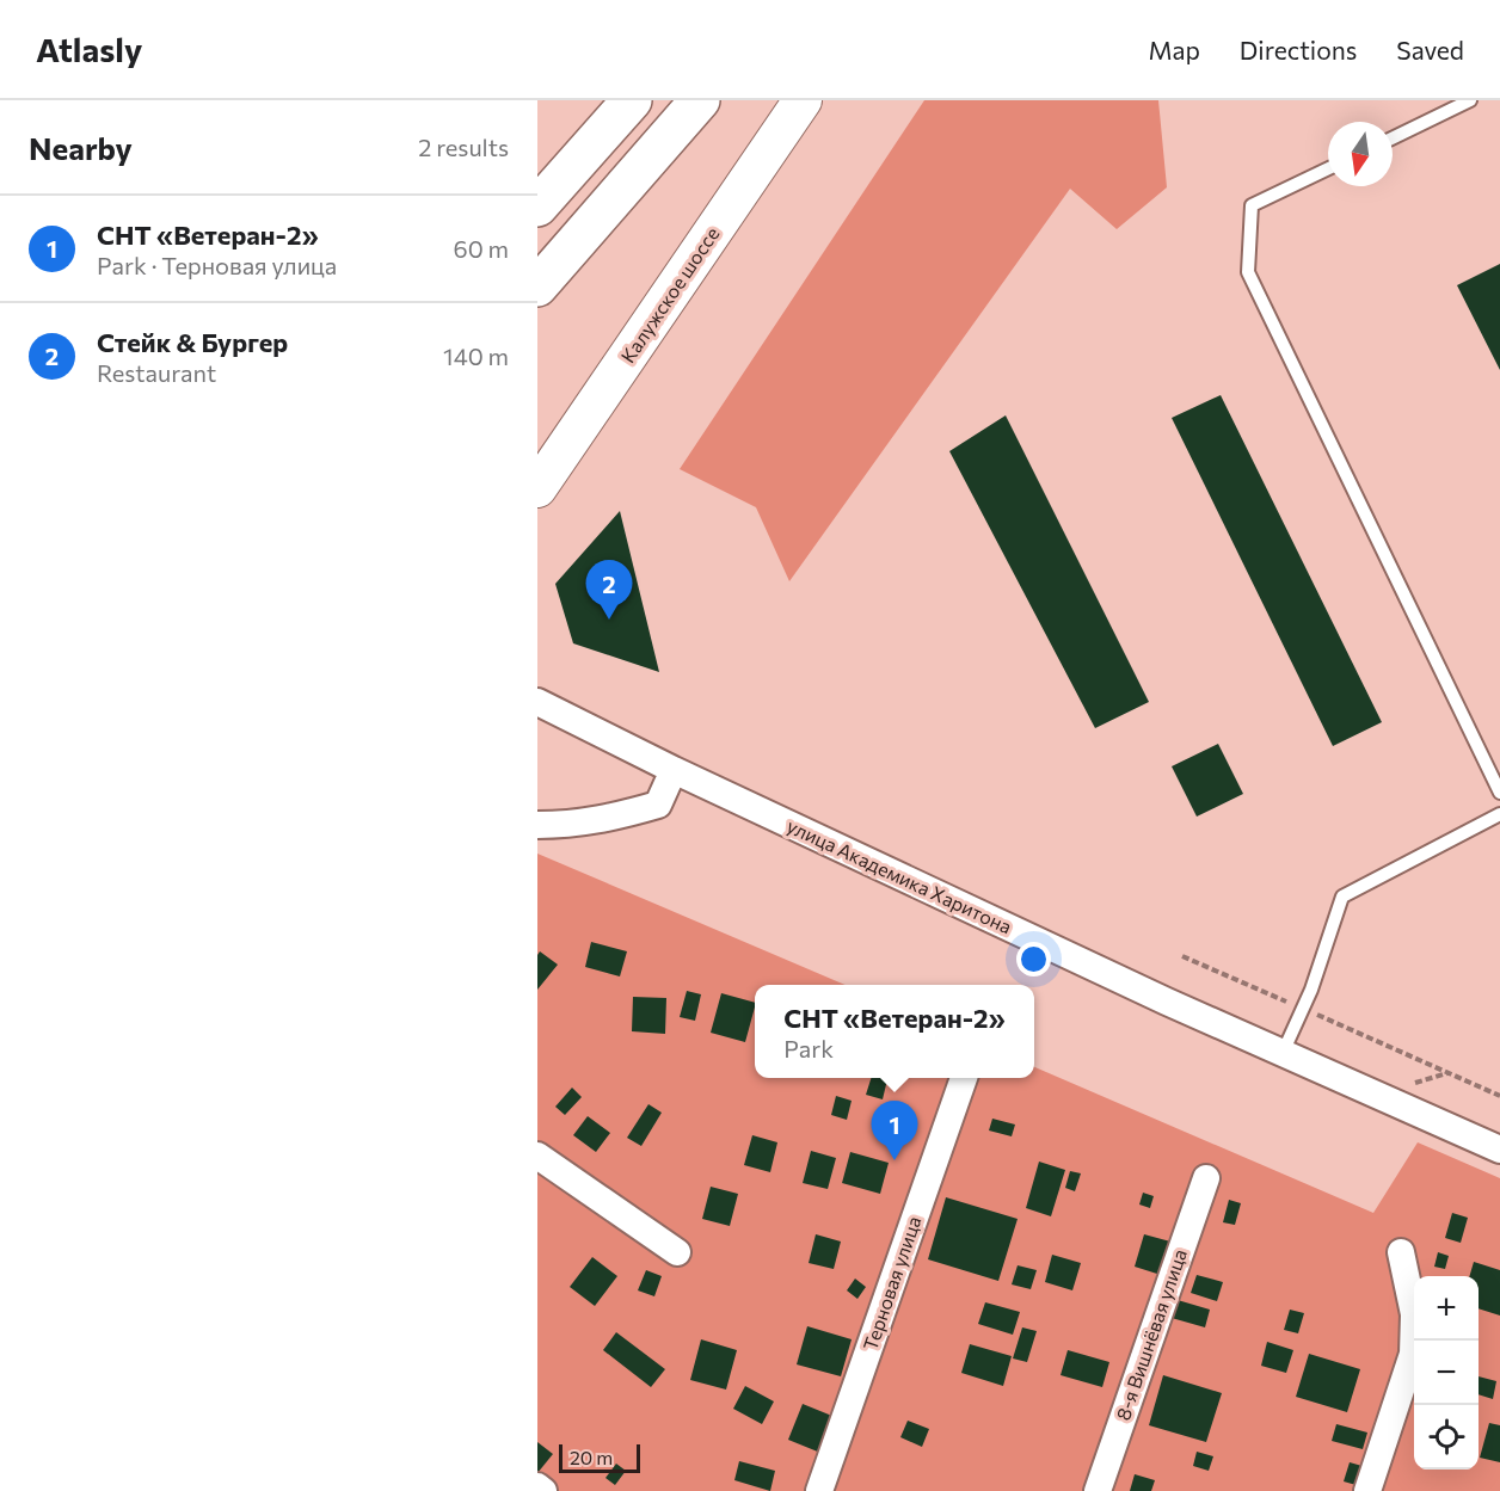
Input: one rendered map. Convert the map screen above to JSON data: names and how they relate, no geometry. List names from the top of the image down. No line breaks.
{"streets":{"main road":["Калужское шоссе"],"street":["улица Академика Харитона","Терновая улица","8-я Вишнёвая улица"]},"scale_bar":"20 m","north":"bottom","page":{"header":"Atlasly","nav":["Map","Directions","Saved"],"heading":["Nearby","2 results"],"list":[{"mark":"1","name":"СНТ «Ветеран-2»","note":"Park · Терновая улица","value":"60 m"},{"mark":"2","name":"Стейк & Бургер","note":"Restaurant","value":"140 m"}],"pins":["2","1"],"popup":["СНТ «Ветеран-2»","Park"],"map_buttons":["+","−"],"scale":"20 m"}}
